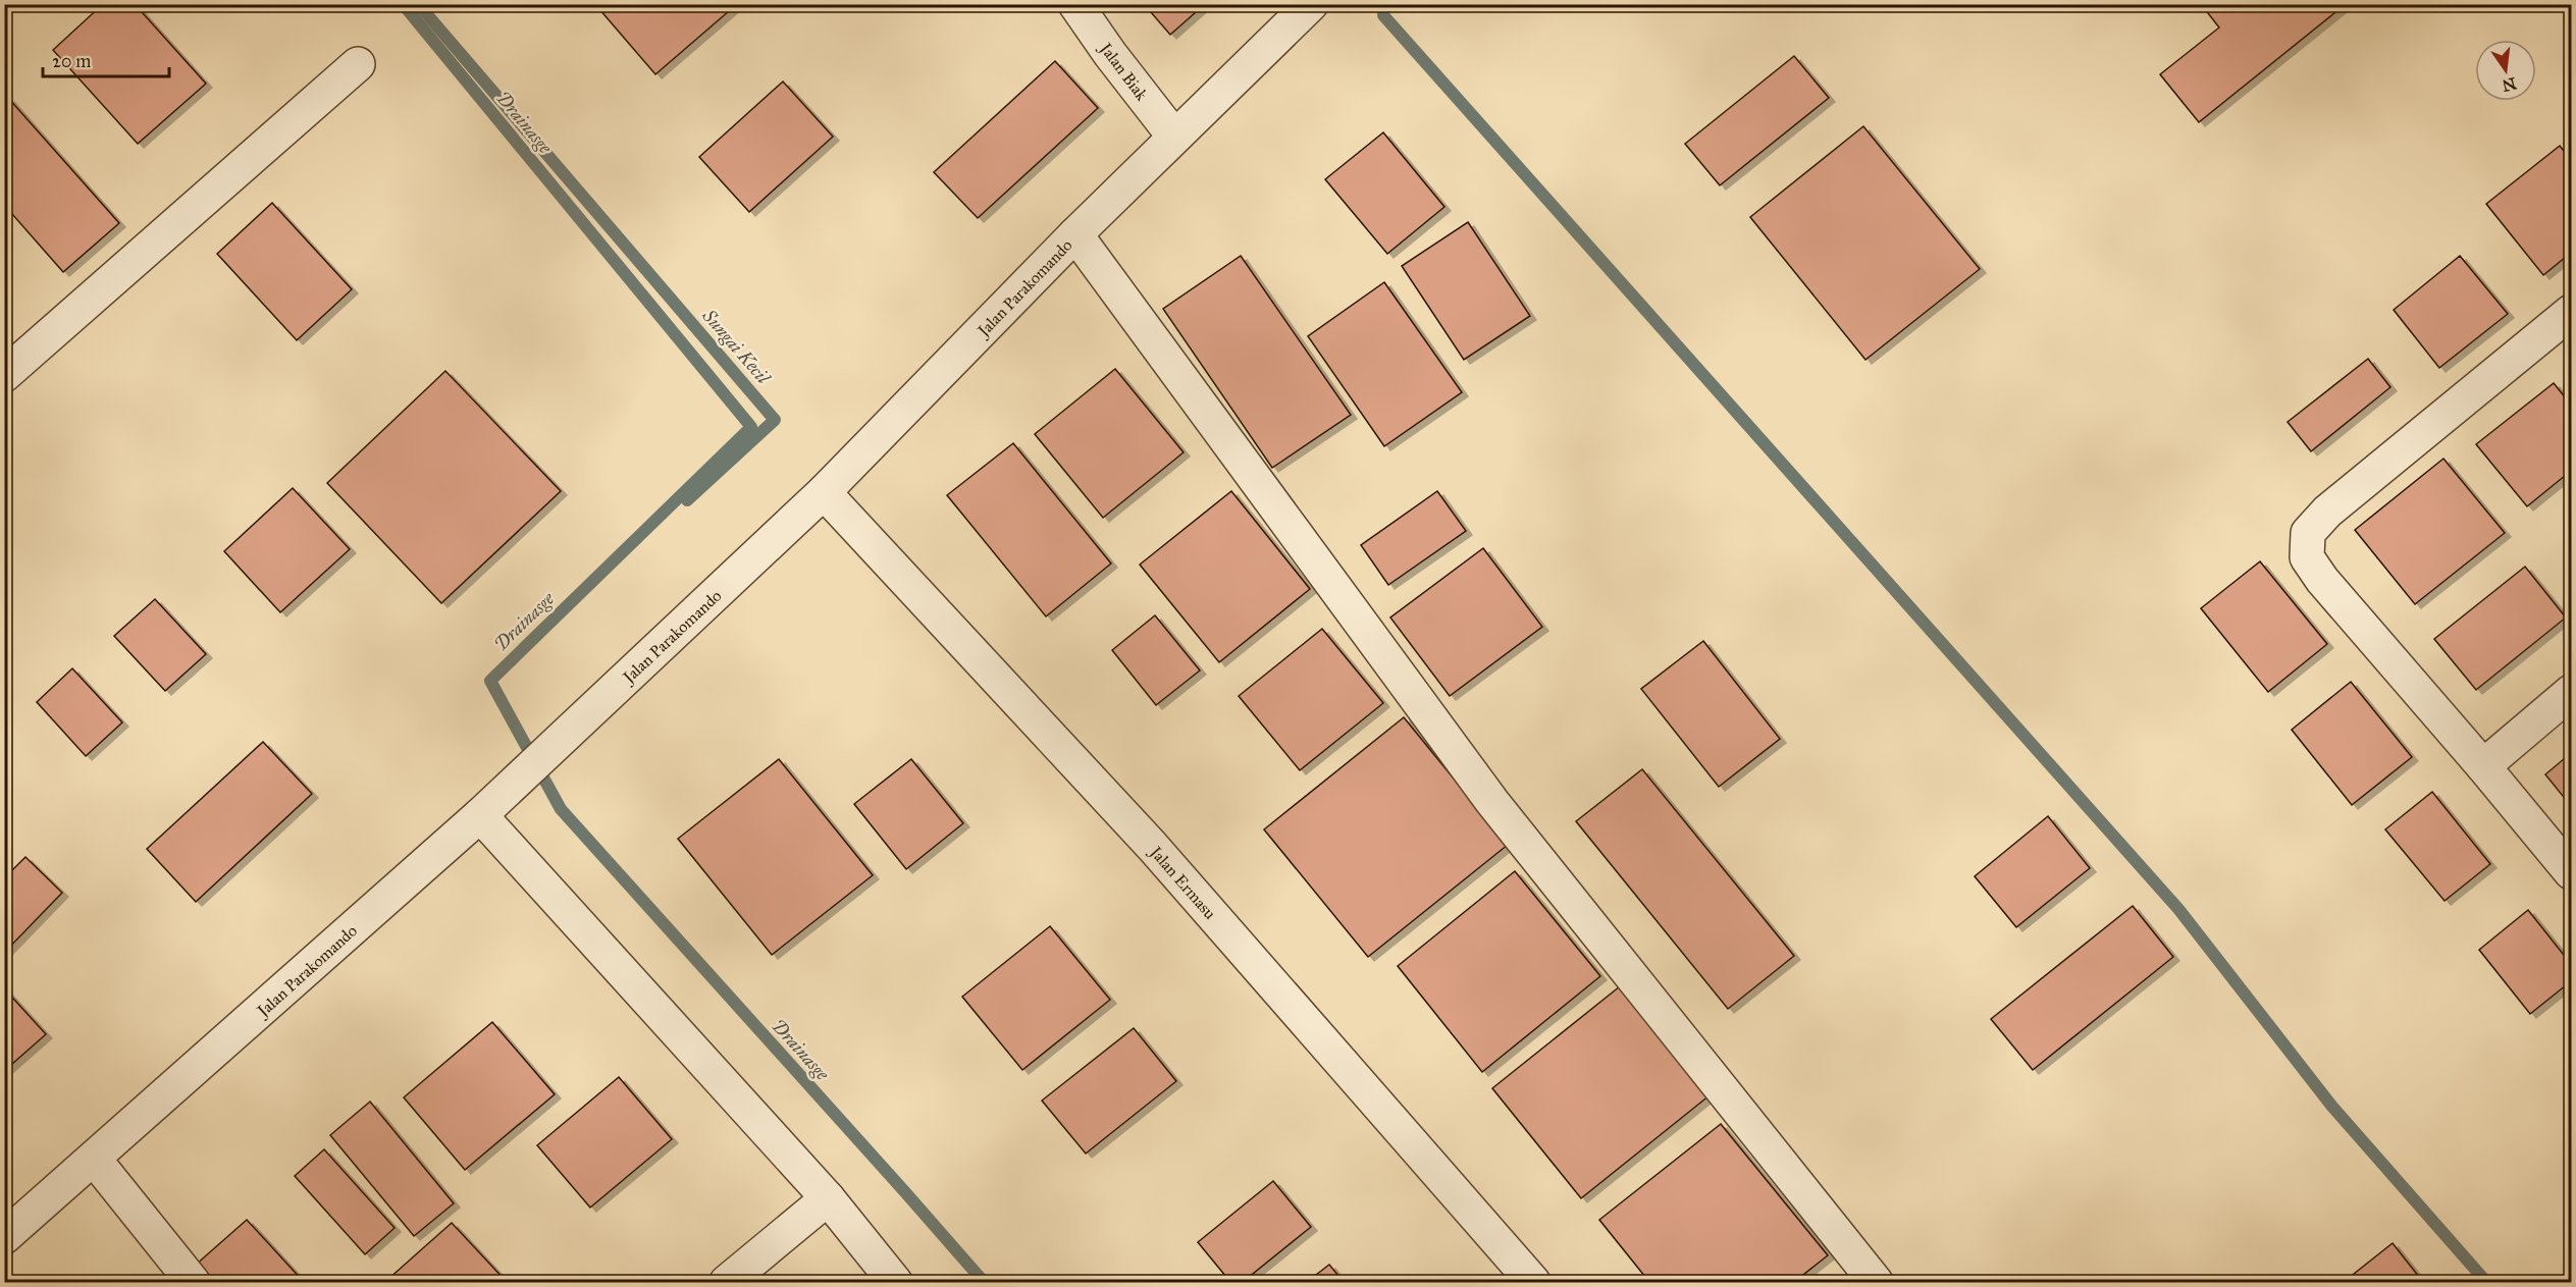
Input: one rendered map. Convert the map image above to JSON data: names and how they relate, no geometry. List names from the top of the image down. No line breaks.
{"streets":{"street":["Jalan Biak","Jalan Parakomando","Jalan Ermasu"]},"crossings":[["Jalan Biak","Jalan Parakomando"],["Jalan Parakomando","Jalan Ermasu"]],"water":["Drainasge","Sungai Kecil"],"scale_bar":"20 m","north":"bottom"}
